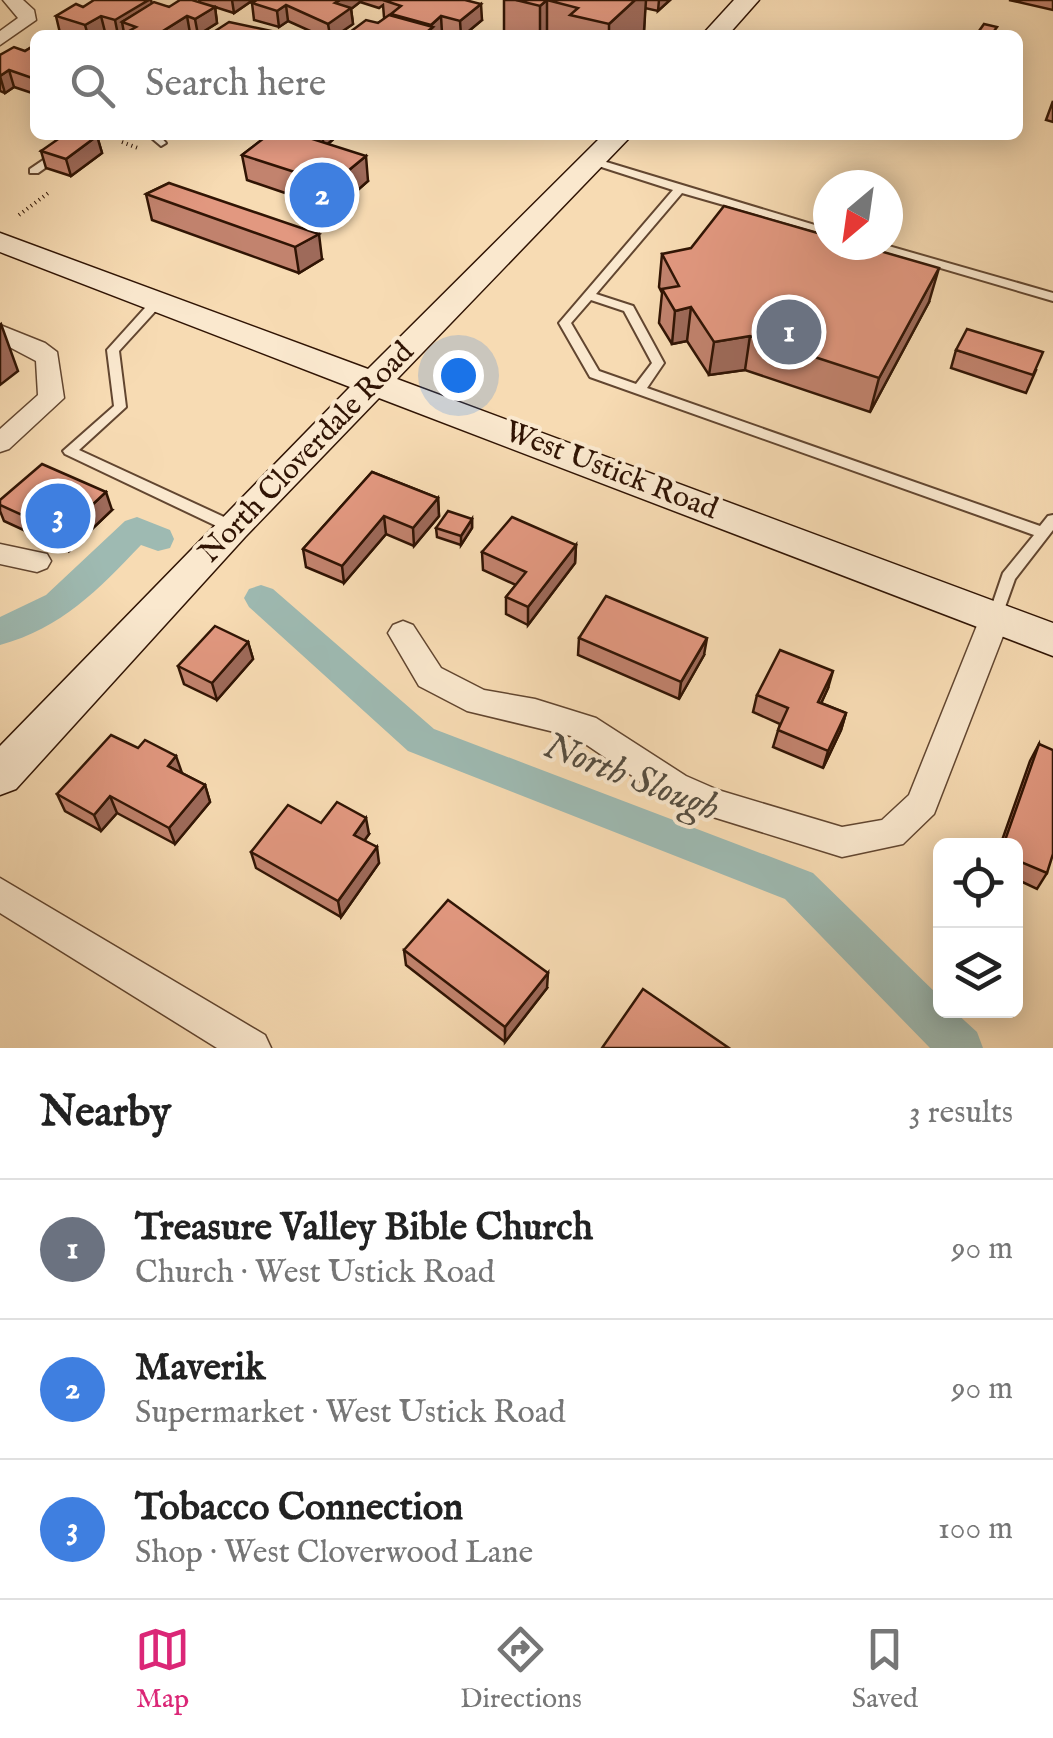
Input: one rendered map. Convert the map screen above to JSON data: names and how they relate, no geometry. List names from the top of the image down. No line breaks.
{"streets":{"main road":["North Cloverdale Road","West Ustick Road"]},"crossings":[["North Cloverdale Road","West Ustick Road"]],"water":["North Slough"],"north":"bottom left","page":{"search":"Search here","pins":["2","1","3"],"heading":["Nearby","3 results"],"list":[{"mark":"1","name":"Treasure Valley Bible Church","note":"Church · West Ustick Road","value":"90 m"},{"mark":"2","name":"Maverik","note":"Supermarket · West Ustick Road","value":"90 m"},{"mark":"3","name":"Tobacco Connection","note":"Shop · West Cloverwood Lane","value":"100 m"}],"nav":["Map","Directions","Saved"]}}
